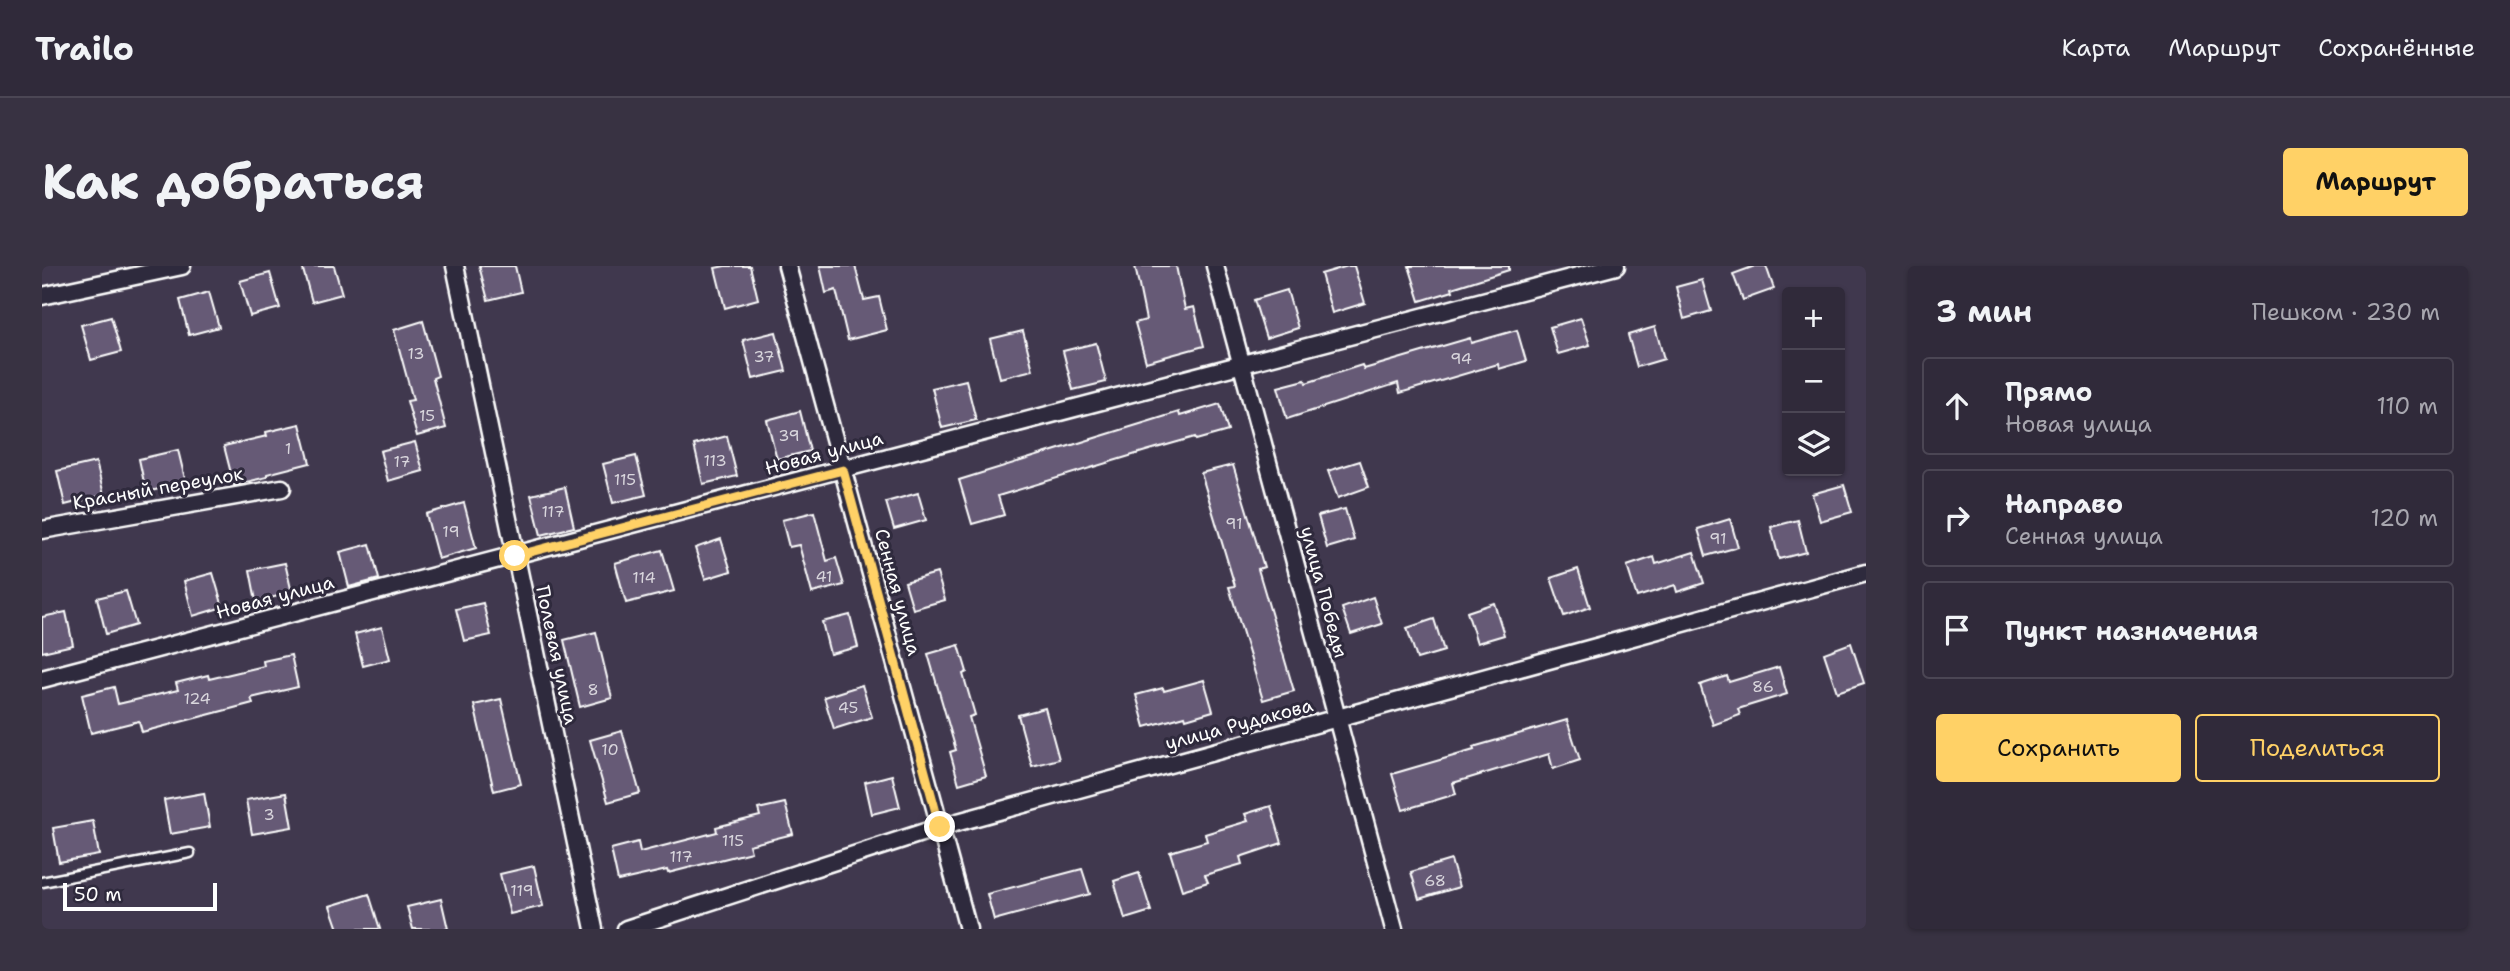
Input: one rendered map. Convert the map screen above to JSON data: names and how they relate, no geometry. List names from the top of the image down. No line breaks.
{"streets":{"street":["Новая улица","Красный переулок","Сенная улица","улица Победы","Полевая улица","улица Рудакова"]},"crossings":[["Новая улица","Сенная улица"],["Новая улица","улица Победы"],["Новая улица","Полевая улица"],["Сенная улица","улица Рудакова"],["улица Победы","улица Рудакова"]],"house_numbers":["13","37","94","15","39","1","113","17","115","117","91","19","91","41","114","86","8","124","45","10","3","115","117","68","119"],"scale_bar":"50 m","page":{"header":"Trailo","nav":["Карта","Маршрут","Сохранённые"],"buttons":["Маршрут",["Сохранить","Поделиться"]],"title":"Как добраться","heading":["3 мин","Пешком · 230 m"],"map_buttons":["+","−"],"list":[["Прямо","Новая улица","110 m"],["Направо","Сенная улица","120 m"],"Пункт назначения"],"scale":"50 m"}}
